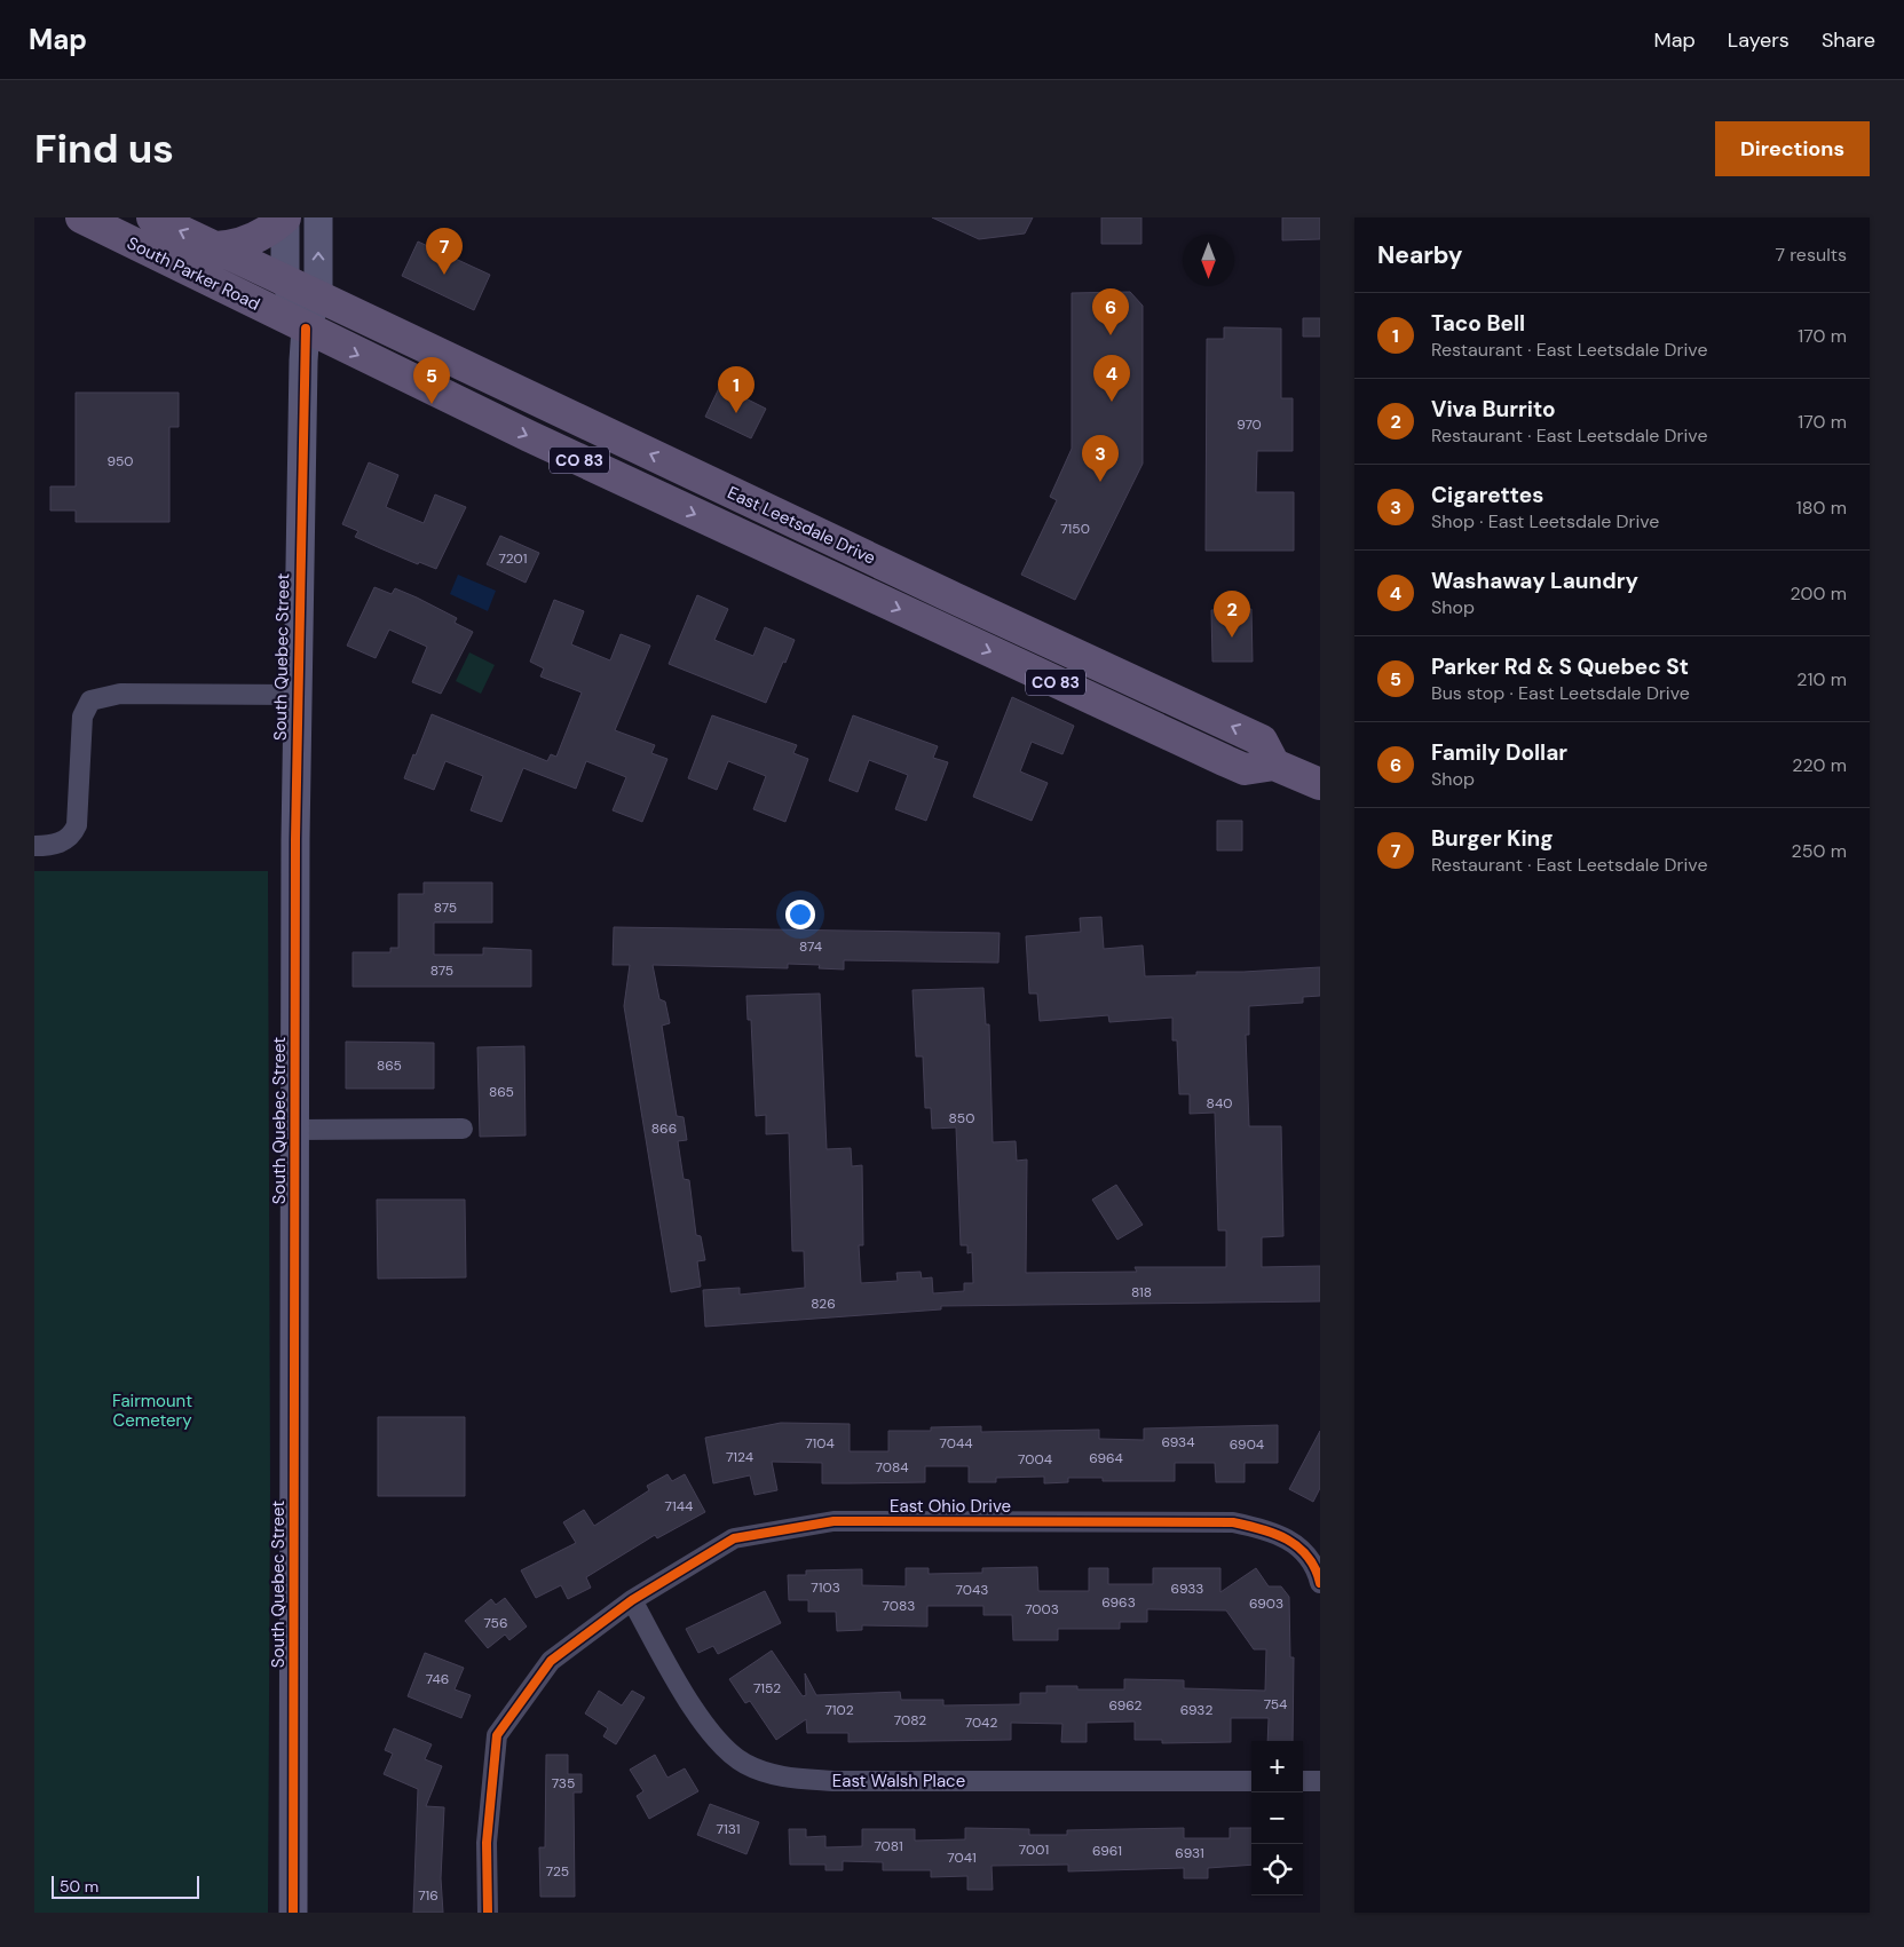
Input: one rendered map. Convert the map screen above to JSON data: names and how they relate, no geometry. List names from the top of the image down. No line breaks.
{"streets":{"main road":["South Parker Road","CO 83","East Leetsdale Drive","South Quebec Street"],"street":["East Ohio Drive","East Walsh Place"]},"crossings":[["South Parker Road","East Leetsdale Drive"],["South Parker Road","South Quebec Street"],["East Leetsdale Drive","South Quebec Street"],["East Ohio Drive","East Walsh Place"]],"parks":["Fairmount Cemetery"],"house_numbers":["970","950","7150","7201","875","874","875","865","865","840","850","866","818","826","6934","7104","7044","6904","7124","6964","7004","7084","7144","7103","6933","7043","6963","6903","7083","7003","756","746","7152","754","6962","7102","6932","7082","7042","735","7131","7081","7001","6961","6931","7041","725","716"],"scale_bar":"50 m","north":"bottom","page":{"header":"Map","nav":["Map","Layers","Share"],"buttons":"Directions","title":"Find us","heading":["Nearby","7 results"],"pins":["7","6","4","5","1","3","2"],"list":[{"mark":"1","name":"Taco Bell","note":"Restaurant · East Leetsdale Drive","value":"170 m"},{"mark":"2","name":"Viva Burrito","note":"Restaurant · East Leetsdale Drive","value":"170 m"},{"mark":"3","name":"Cigarettes","note":"Shop · East Leetsdale Drive","value":"180 m"},{"mark":"4","name":"Washaway Laundry","note":"Shop","value":"200 m"},{"mark":"5","name":"Parker Rd & S Quebec St","note":"Bus stop · East Leetsdale Drive","value":"210 m"},{"mark":"6","name":"Family Dollar","note":"Shop","value":"220 m"},{"mark":"7","name":"Burger King","note":"Restaurant · East Leetsdale Drive","value":"250 m"}],"map_buttons":["+","−"],"scale":"50 m"}}
